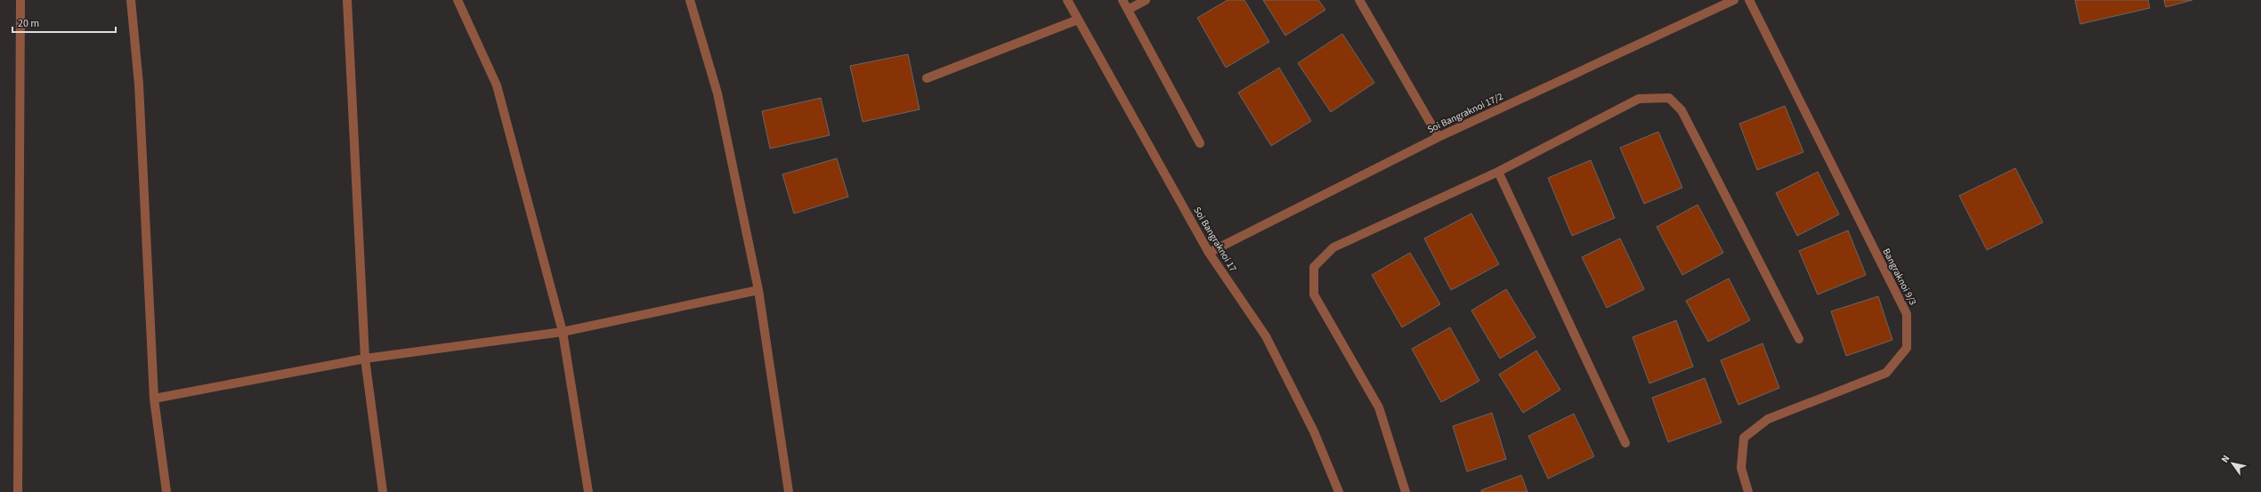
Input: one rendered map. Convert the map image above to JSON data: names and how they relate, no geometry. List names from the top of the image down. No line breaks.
{"streets":{"street":["Soi Bangraknoi 17/2","Soi Bangraknoi 17","Bangraknoi 9/3"]},"crossings":[["Soi Bangraknoi 17/2","Soi Bangraknoi 17"]],"scale_bar":"20 m","north":"top left"}
